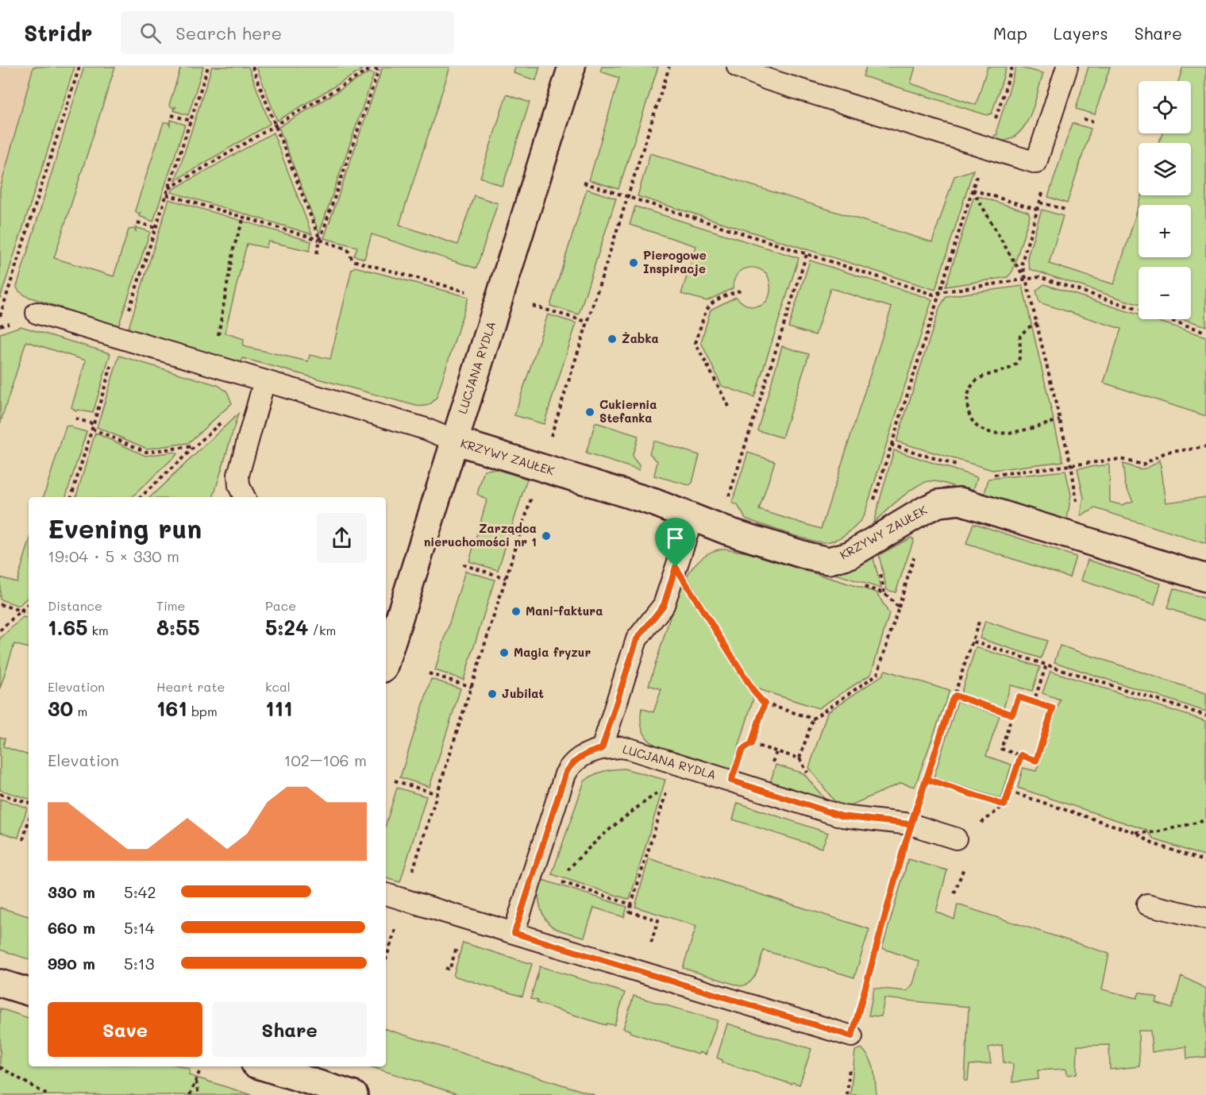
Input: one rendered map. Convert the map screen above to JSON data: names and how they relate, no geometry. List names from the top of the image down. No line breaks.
{"streets":{"street":["LUCJANA RYDLA","KRZYWY ZAUŁEK"]},"crossings":[["LUCJANA RYDLA","KRZYWY ZAUŁEK"]],"places":["Pierogowe Inspiracje","Żabka","Cukiernia Stefanka","Zarządca nieruchomości nr 1","Mani-faktura","Magia fryzur","Jubilat"],"page":{"header":"Stridr","search":"Search here","nav":["Map","Layers","Share"],"map_buttons":["+","−"],"heading":["Evening run","19:04 · 5 × 330 m"],"stats":[["Distance","1.65 km"],["Time","8:55"],["Pace","5:24 /km"],["Elevation","30 m"],["Heart rate","161 bpm"],["kcal","111"]],"chart":["Elevation","102–106 m"],"list":[{"name":"330 m","note":"5:42"},{"name":"660 m","note":"5:14"},{"name":"990 m","note":"5:13"}],"buttons":["Save","Share"]}}
